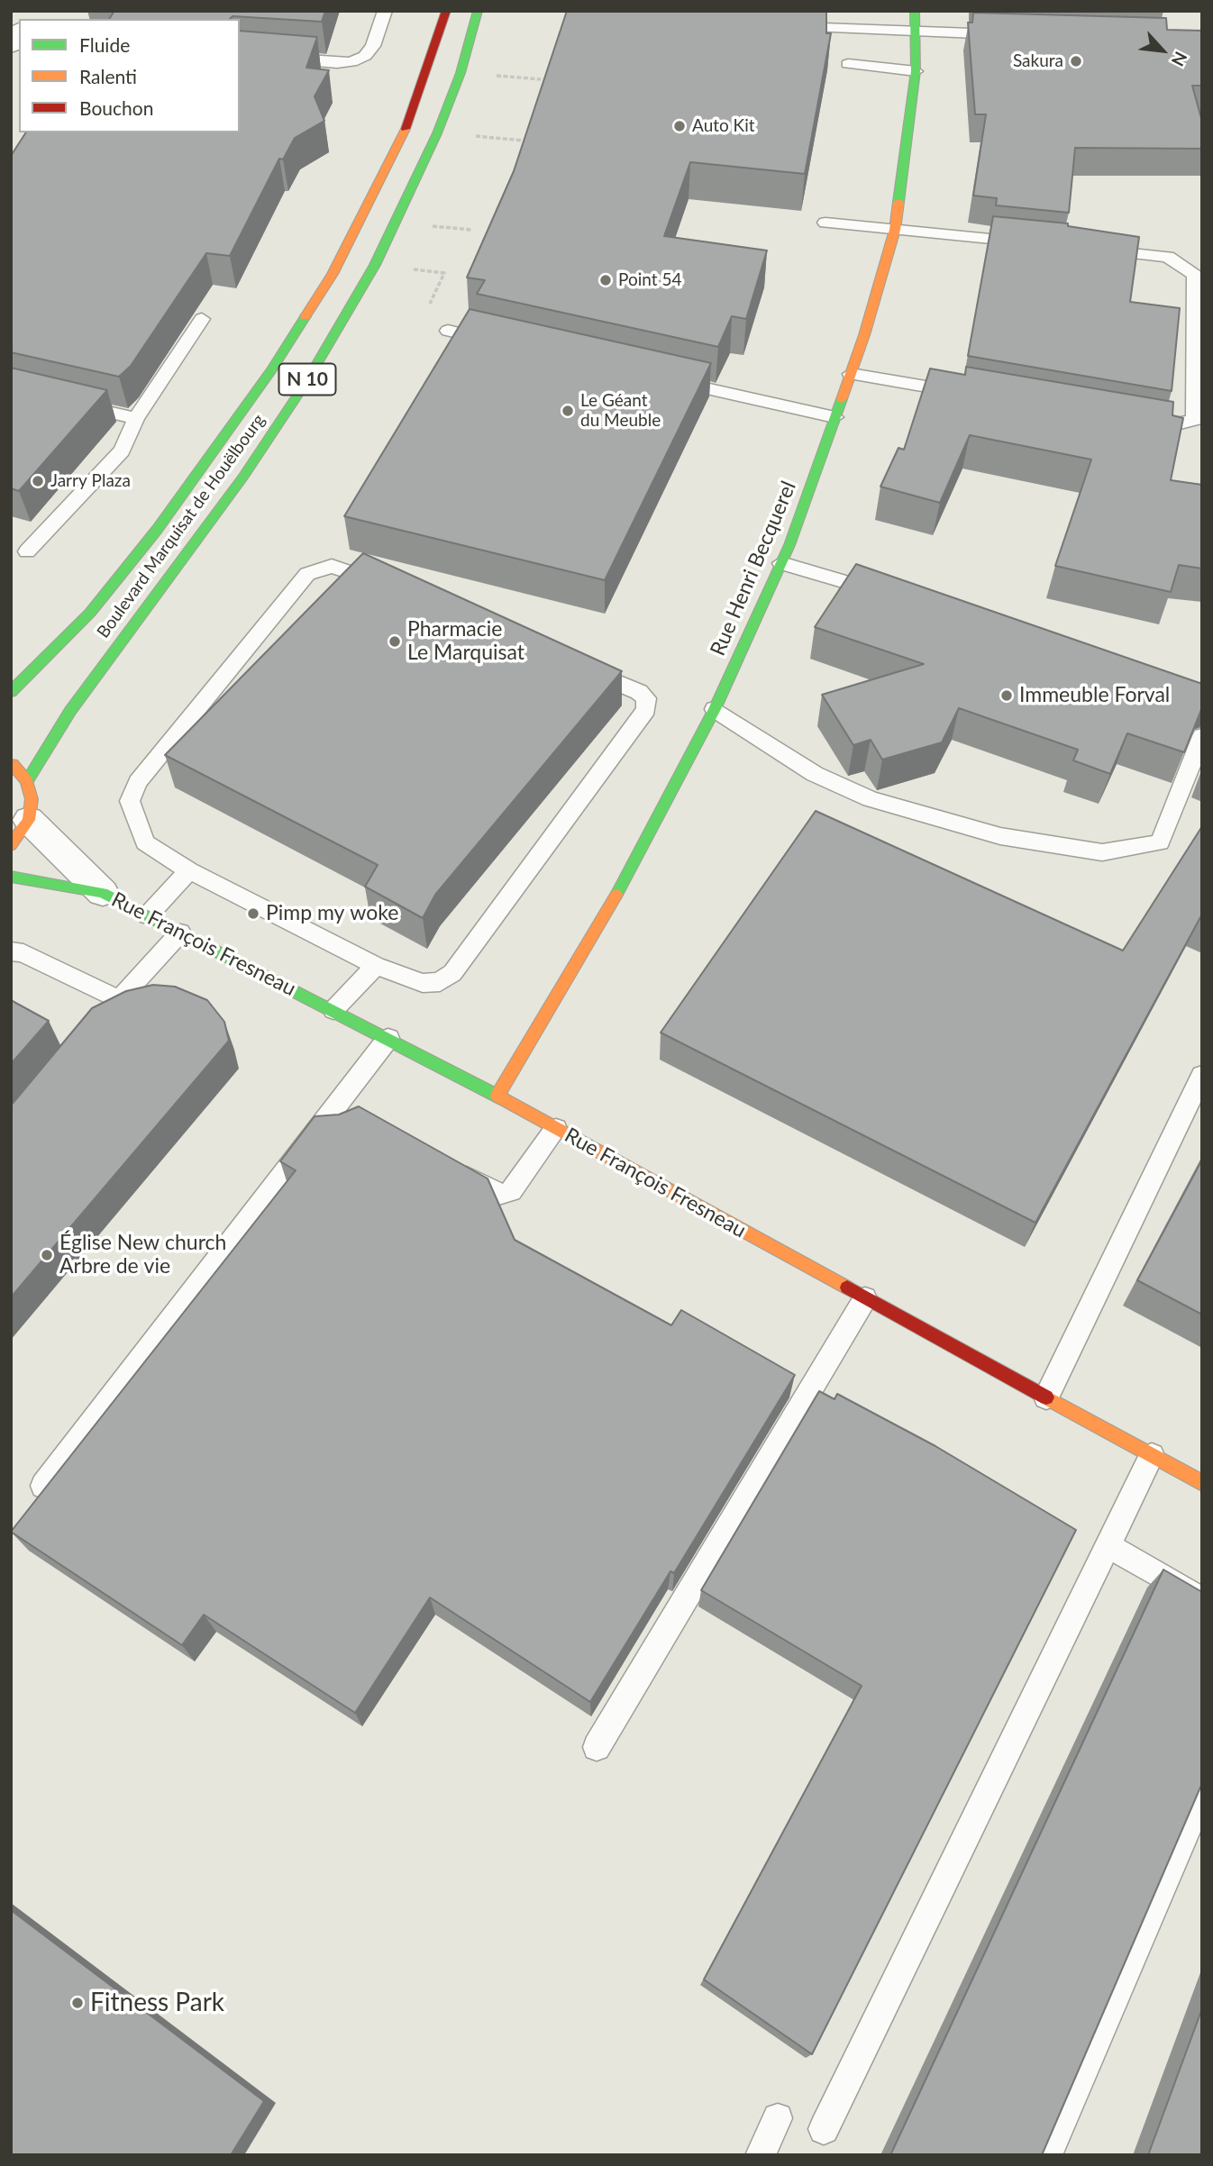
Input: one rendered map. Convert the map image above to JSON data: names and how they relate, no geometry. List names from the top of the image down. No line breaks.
{"streets":{"street":["N 10","Boulevard Marquisat de Houëlbourg","Rue Henri Becquerel","Rue François Fresneau"]},"crossings":[["Rue Henri Becquerel","Rue François Fresneau"]],"places":["Sakura","Auto Kit","Point 54","Le Géant du Meuble","Jarry Plaza","Pharmacie Le Marquisat","Immeuble Forval","Pimp my woke","Église New church Arbre de vie","Fitness Park"],"legend":["Fluide","Ralenti","Bouchon"],"north":"bottom right"}
